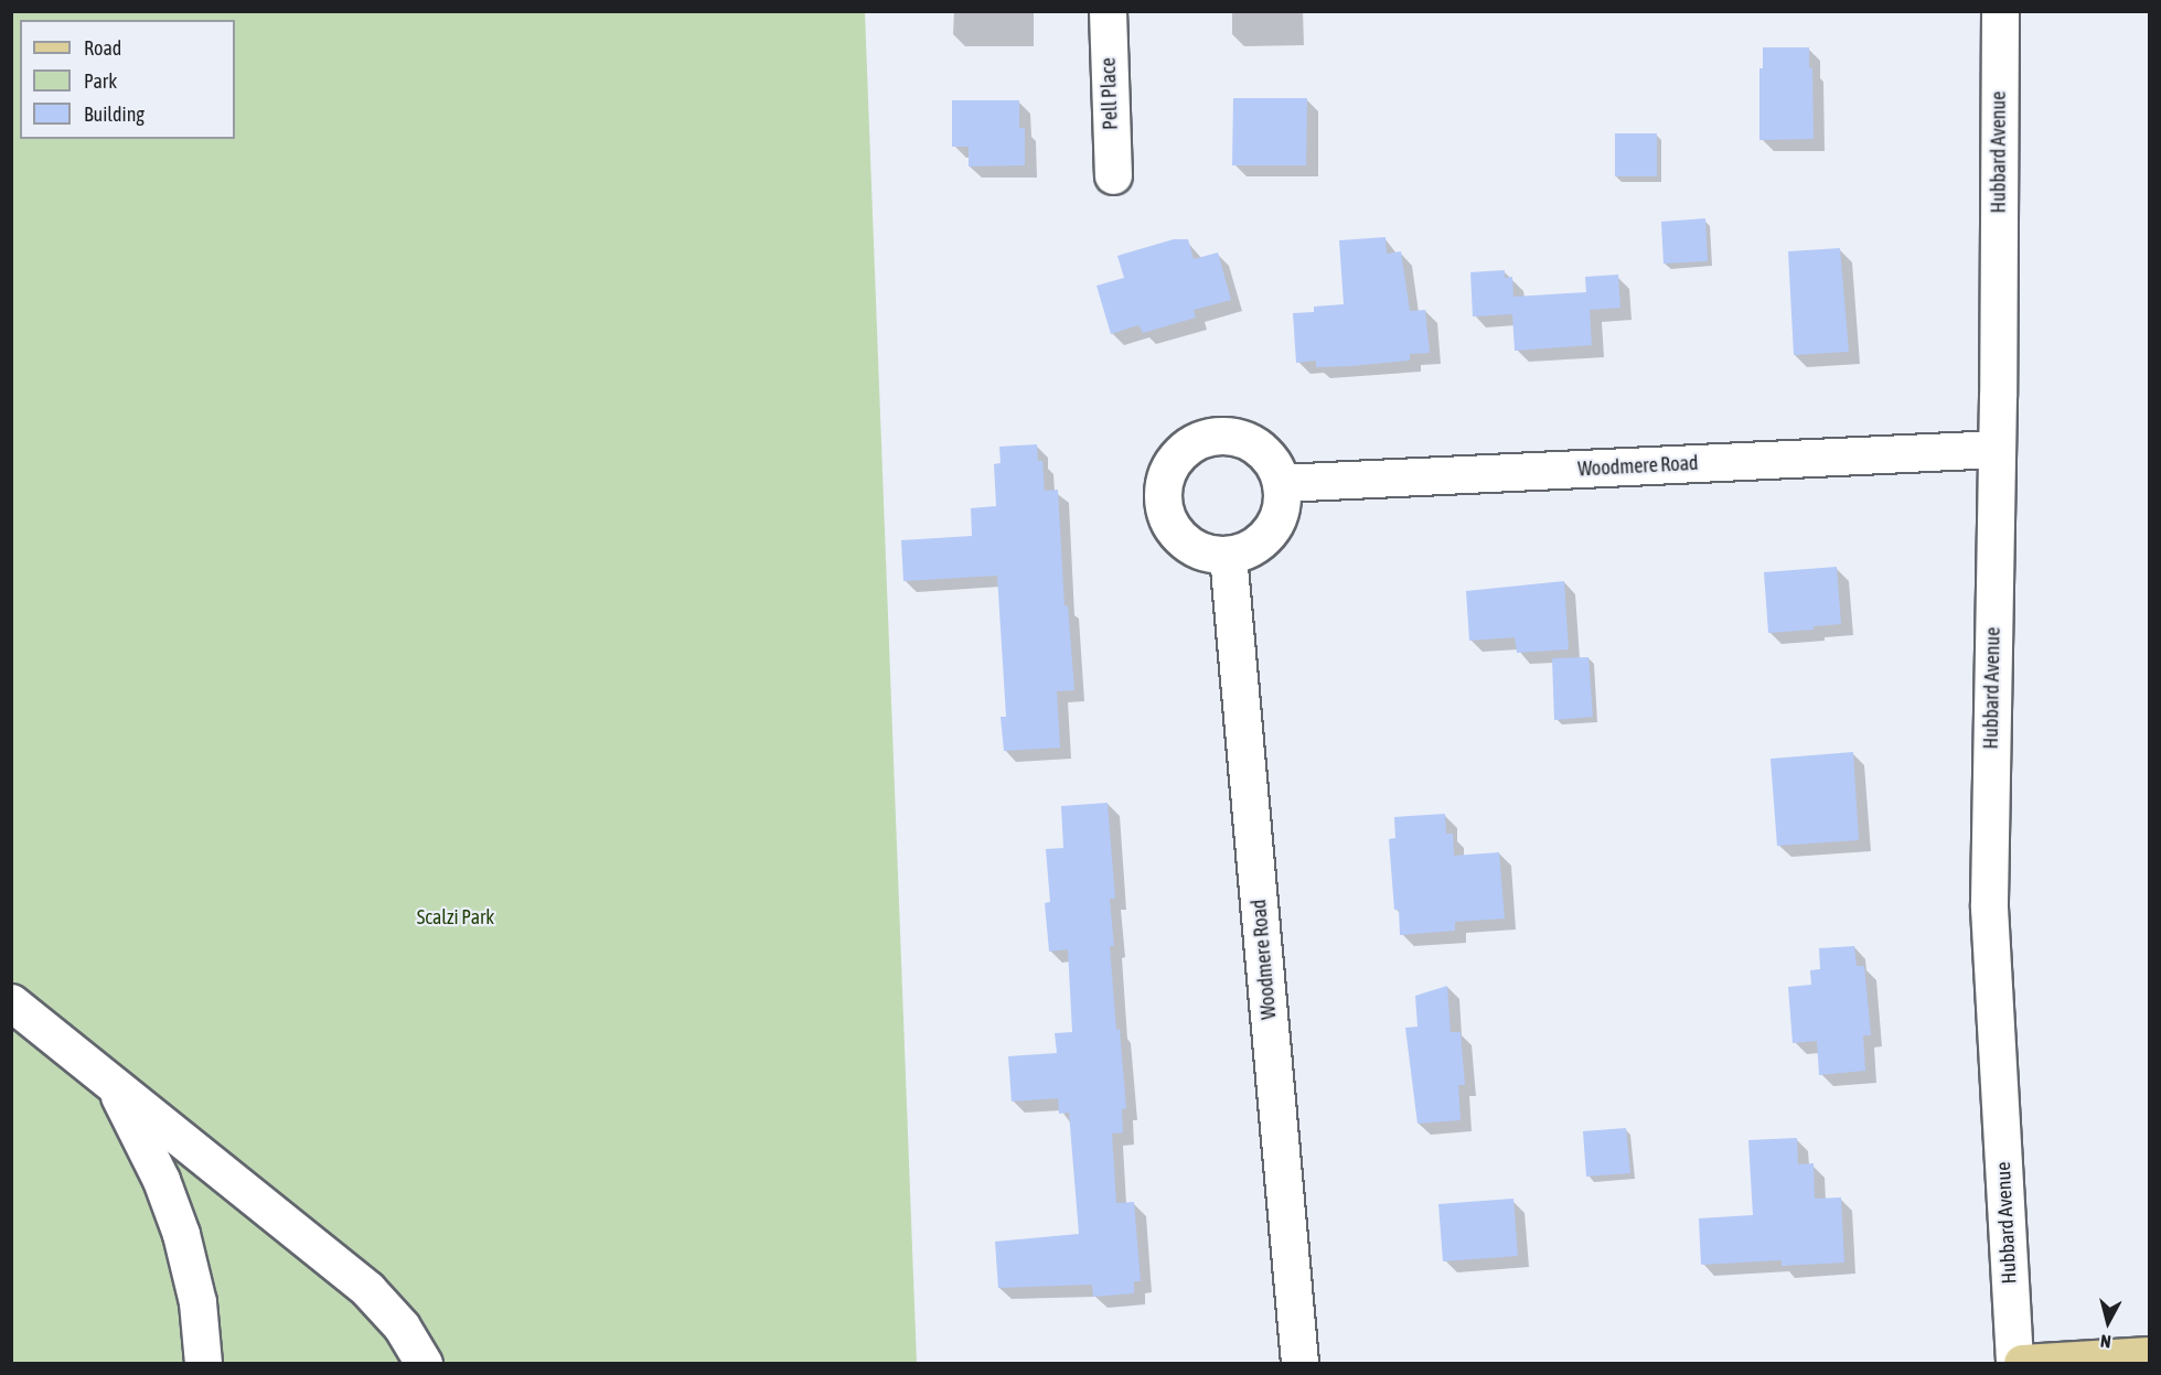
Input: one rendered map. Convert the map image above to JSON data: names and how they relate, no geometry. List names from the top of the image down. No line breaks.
{"streets":{"street":["Pell Place","Hubbard Avenue","Woodmere Road"]},"crossings":[["Hubbard Avenue","Woodmere Road"]],"parks":["Scalzi Park"],"legend":["Road","Park","Building"],"north":"bottom"}
